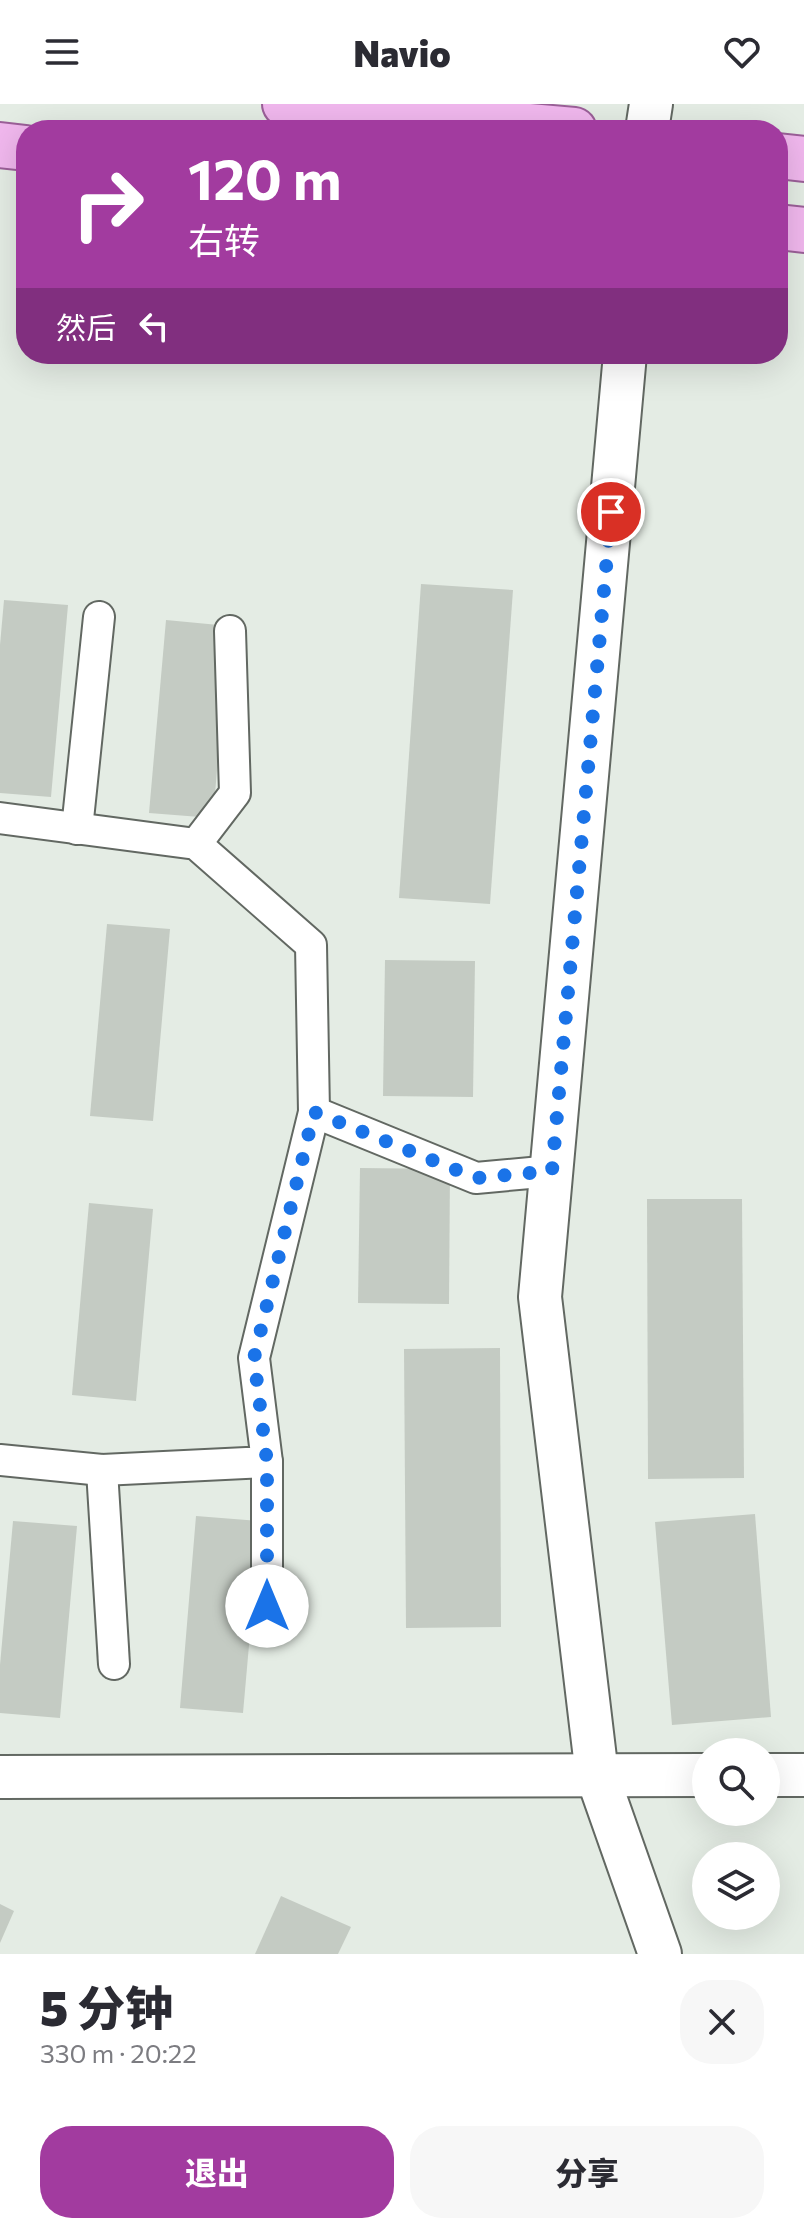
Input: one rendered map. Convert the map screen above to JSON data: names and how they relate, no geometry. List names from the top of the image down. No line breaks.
{"page":{"header":"Navio","turn":["120 m","右转"],"then":"然后","heading":["5 分钟","330 m · 20:22"],"buttons":["退出","分享"]}}
